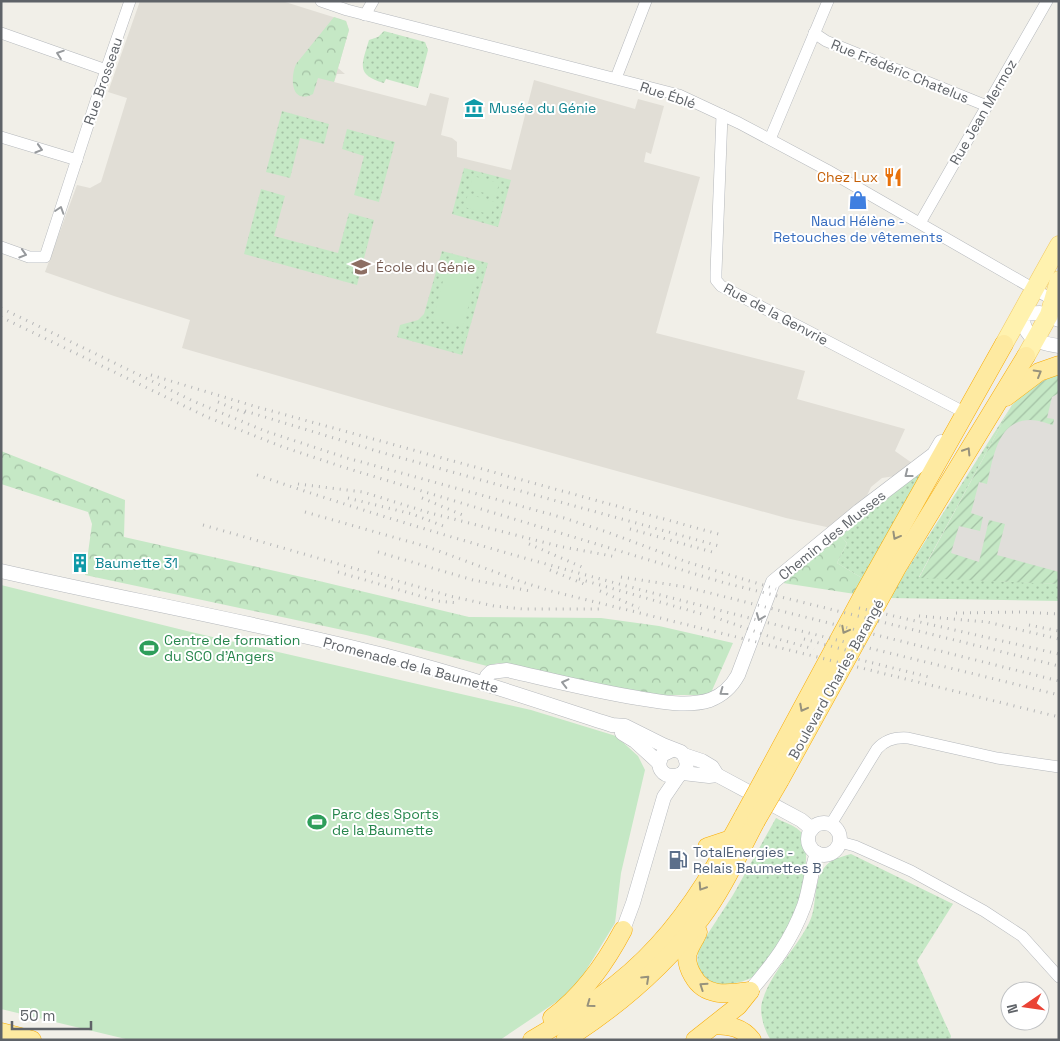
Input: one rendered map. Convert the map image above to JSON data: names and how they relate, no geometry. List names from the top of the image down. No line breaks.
{"streets":{"highway":["Boulevard Charles Barangé"],"street":["Rue Frédéric Chatelus","Rue Brosseau","Rue Éblé","Rue Jean Mermoz","Rue de la Genvrie","Chemin des Musses","Promenade de la Baumette"]},"crossings":[["Rue Frédéric Chatelus","Rue Jean Mermoz"],["Rue Éblé","Rue Jean Mermoz"],["Rue Éblé","Rue de la Genvrie"],["Rue Éblé","Boulevard Charles Barangé"],["Rue de la Genvrie","Chemin des Musses"],["Rue de la Genvrie","Boulevard Charles Barangé"],["Chemin des Musses","Promenade de la Baumette"],["Chemin des Musses","Boulevard Charles Barangé"]],"one_way":["Chemin des Musses"],"places":{"museum":["Musée du Génie"],"restaurant":["Chez Lux"],"shop":["Naud Hélène - Retouches de vêtements"],"school or university":["École du Génie"],"building":["Baumette 31"],"sports":["Centre de formation du SCO d’Angers","Parc des Sports de la Baumette"],"fuel station":["TotalEnergies - Relais Baumettes B"]},"scale_bar":"50 m","north":"left"}
